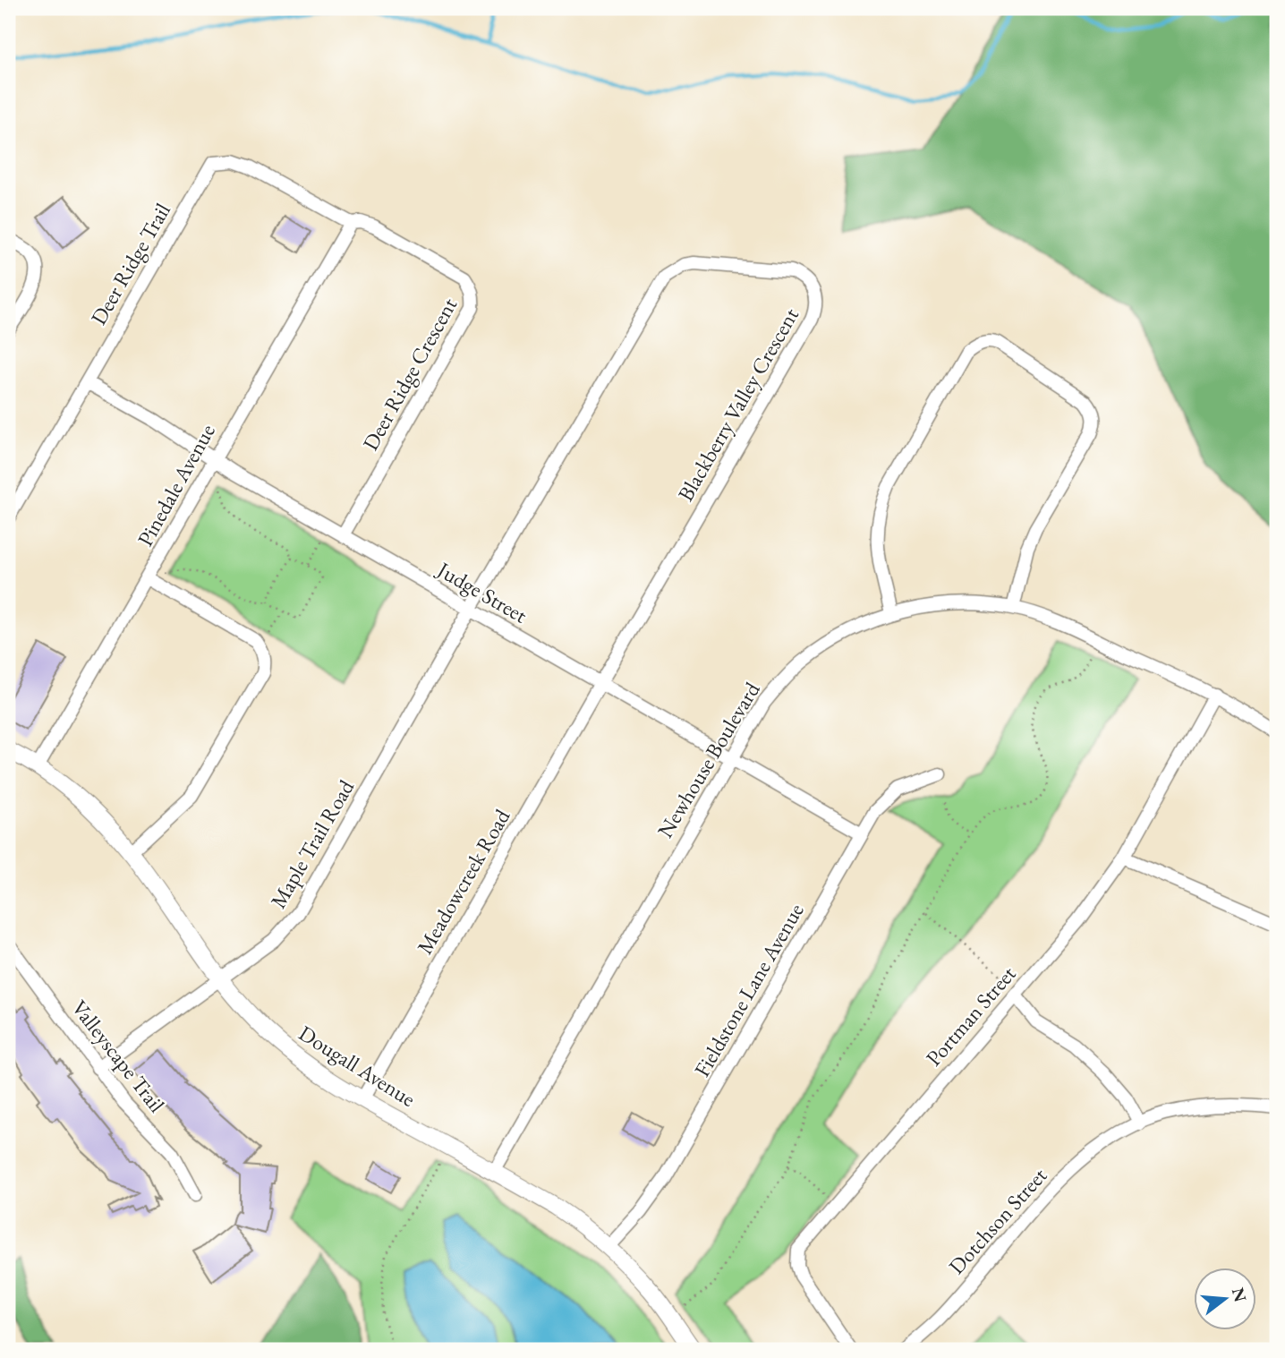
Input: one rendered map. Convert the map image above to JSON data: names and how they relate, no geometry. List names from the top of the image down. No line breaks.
{"streets":{"street":["Deer Ridge Trail","Deer Ridge Crescent","Blackberry Valley Crescent","Pinedale Avenue","Judge Street","Newhouse Boulevard","Maple Trail Road","Meadowcreek Road","Fieldstone Lane Avenue","Portman Street","Valleyscape Trail","Dougall Avenue","Dotchson Street"]},"crossings":[["Deer Ridge Trail","Deer Ridge Crescent"],["Deer Ridge Trail","Pinedale Avenue"],["Deer Ridge Trail","Judge Street"],["Deer Ridge Crescent","Pinedale Avenue"],["Deer Ridge Crescent","Judge Street"],["Blackberry Valley Crescent","Judge Street"],["Blackberry Valley Crescent","Maple Trail Road"],["Blackberry Valley Crescent","Meadowcreek Road"],["Pinedale Avenue","Judge Street"],["Pinedale Avenue","Dougall Avenue"],["Judge Street","Newhouse Boulevard"],["Judge Street","Maple Trail Road"],["Judge Street","Meadowcreek Road"],["Judge Street","Fieldstone Lane Avenue"],["Newhouse Boulevard","Portman Street"],["Newhouse Boulevard","Dougall Avenue"],["Maple Trail Road","Valleyscape Trail"],["Maple Trail Road","Dougall Avenue"],["Meadowcreek Road","Dougall Avenue"],["Fieldstone Lane Avenue","Dougall Avenue"]],"north":"right"}
